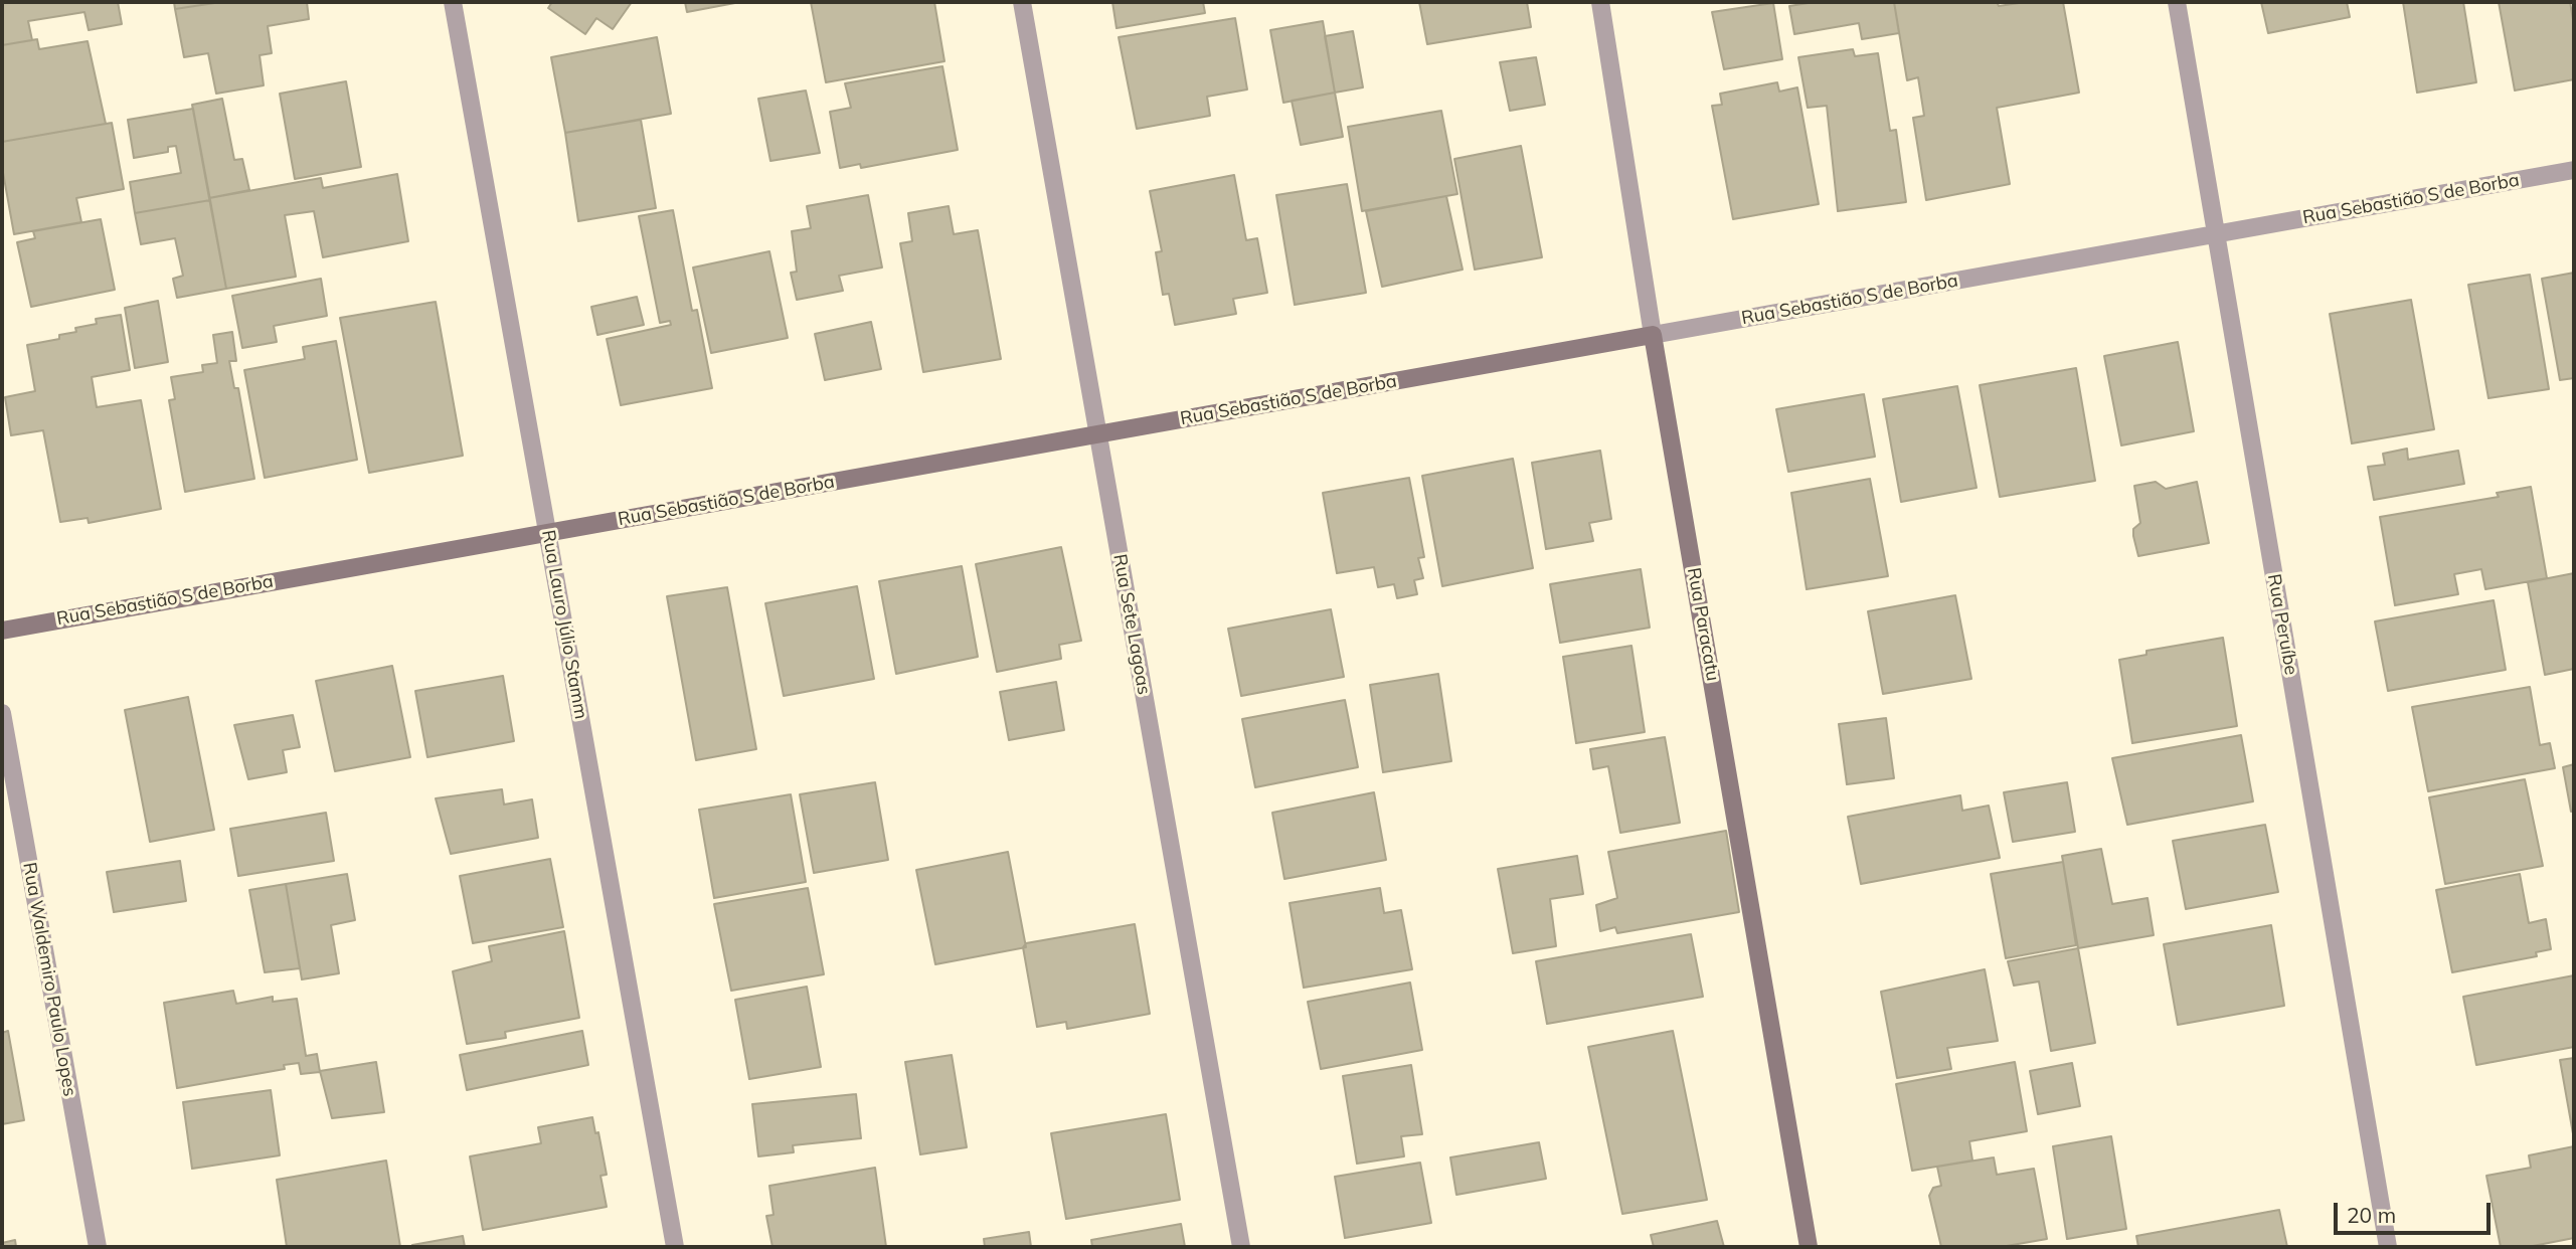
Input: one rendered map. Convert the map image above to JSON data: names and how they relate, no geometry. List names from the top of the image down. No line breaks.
{"streets":{"street":["Rua Sebastião S de Borba","Rua Lauro Júlio Stamm","Rua Sete Lagoas","Rua Paracatu","Rua Peruíbe","Rua Waldemiro Paulo Lopes"]},"crossings":[["Rua Sebastião S de Borba","Rua Lauro Júlio Stamm"],["Rua Sebastião S de Borba","Rua Sete Lagoas"],["Rua Sebastião S de Borba","Rua Paracatu"],["Rua Sebastião S de Borba","Rua Peruíbe"]],"scale_bar":"20 m"}
